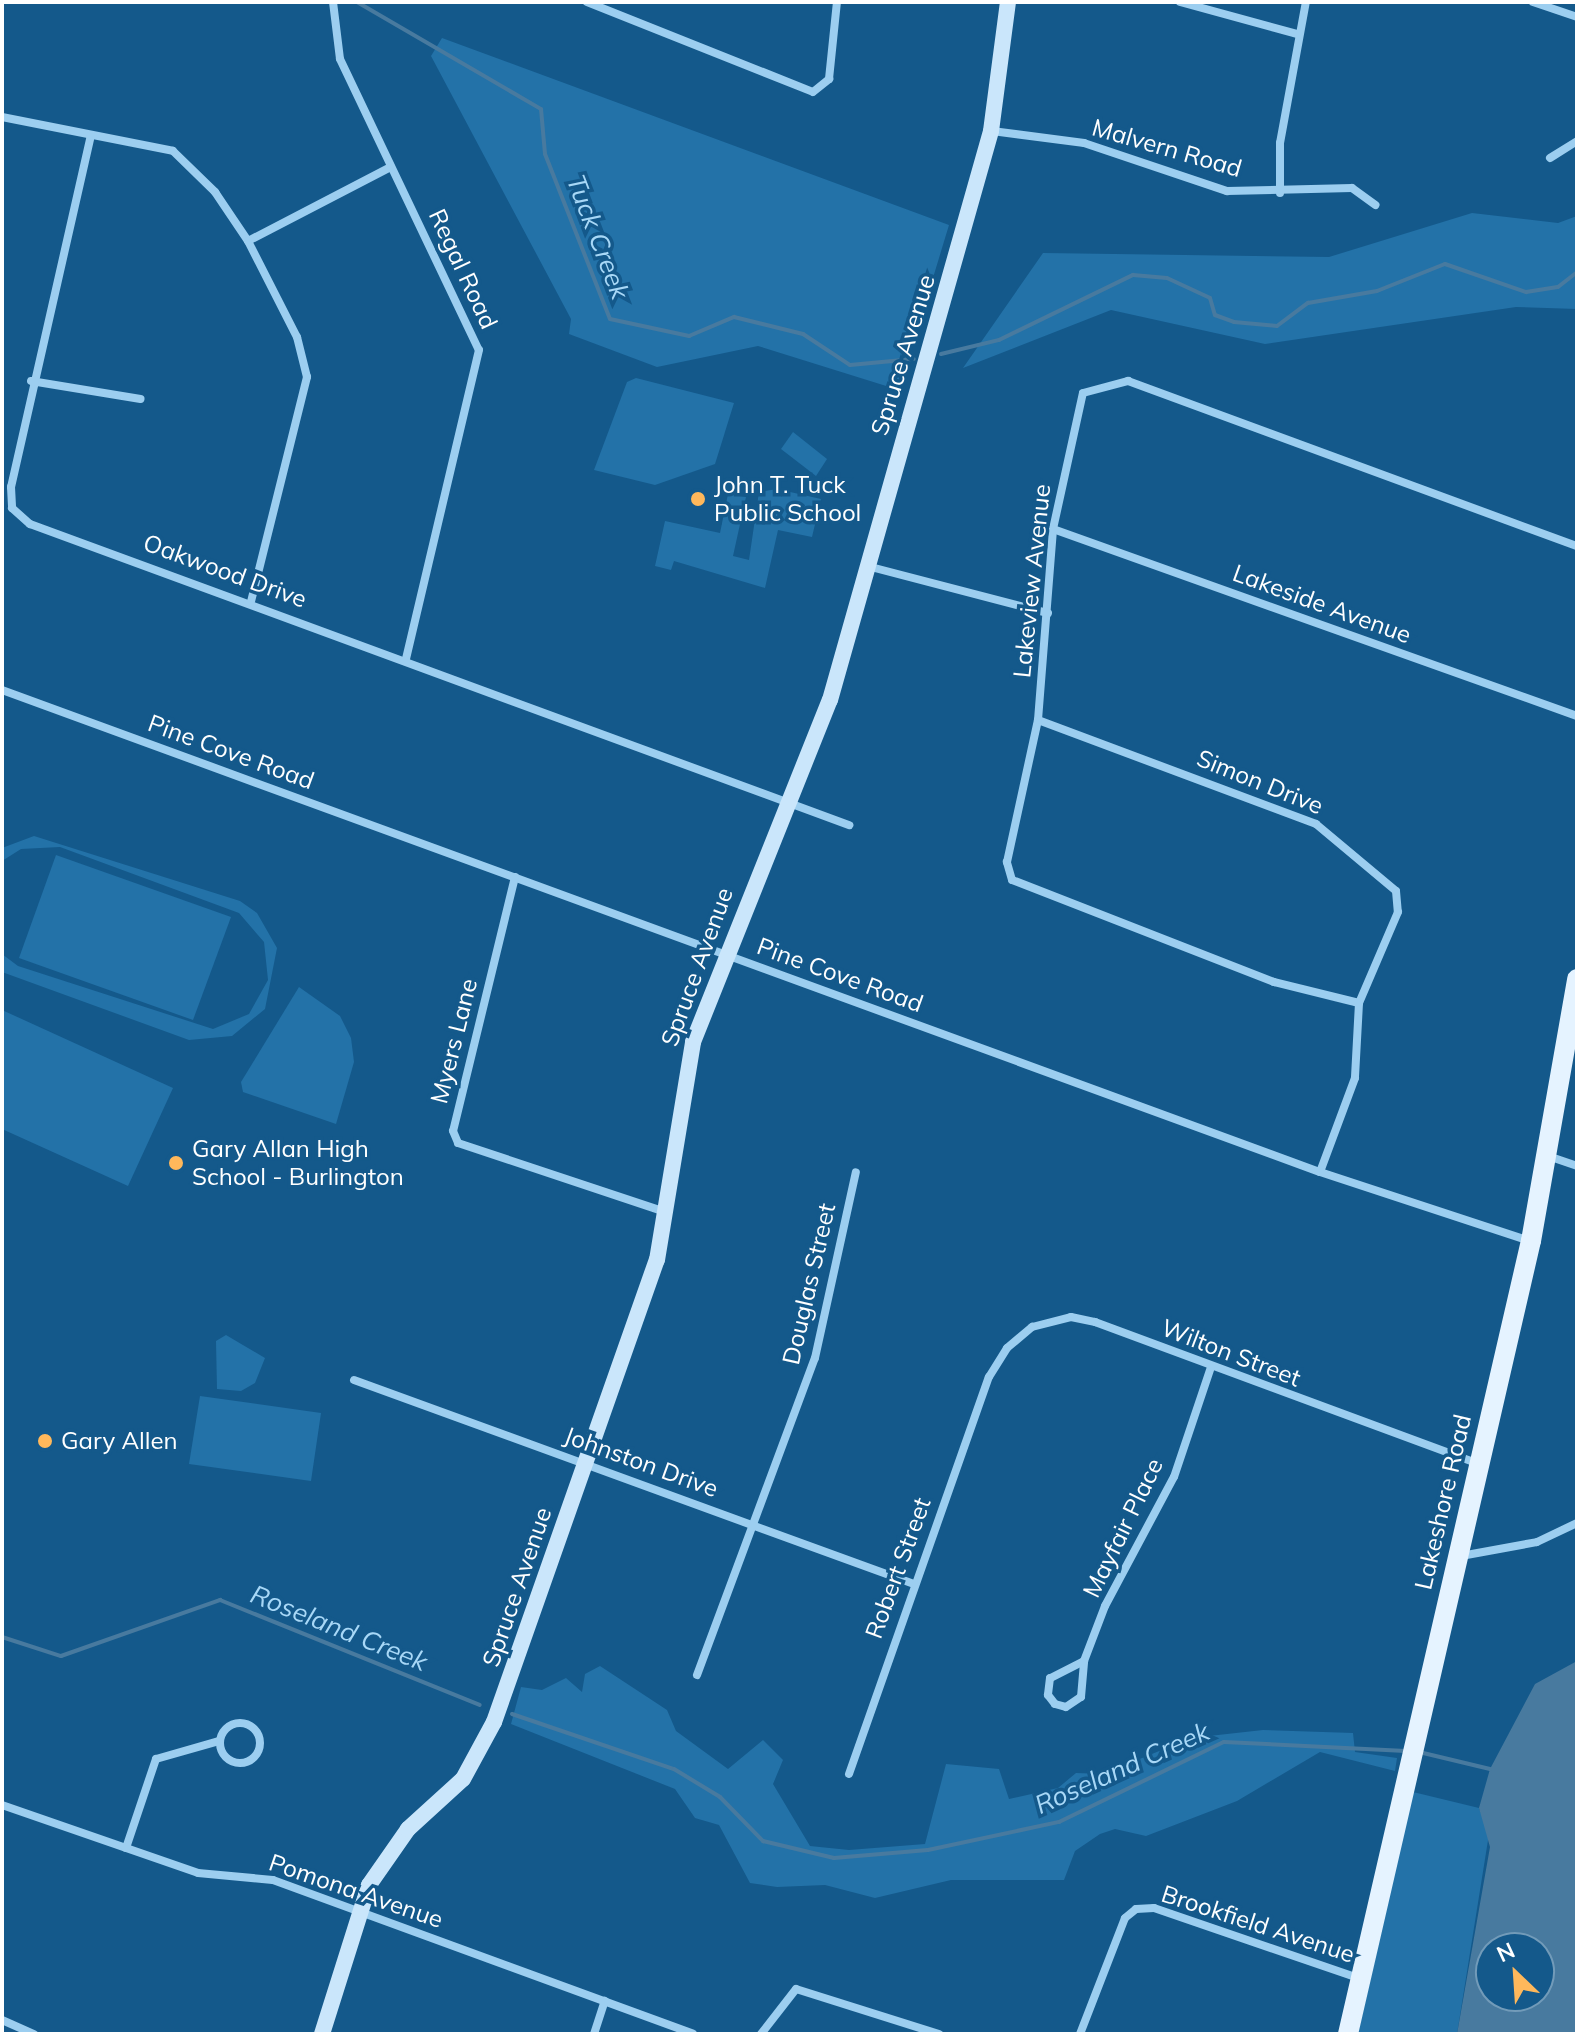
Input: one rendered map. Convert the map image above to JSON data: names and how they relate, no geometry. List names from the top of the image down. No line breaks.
{"streets":{"main road":["Lakeshore Road"],"street":["Malvern Road","Regal Road","Spruce Avenue","Oakwood Drive","Lakeview Avenue","Lakeside Avenue","Pine Cove Road","Simon Drive","Myers Lane","Douglas Street","Wilton Street","Johnston Drive","Mayfair Place","Robert Street","Pomona Avenue","Brookfield Avenue"]},"crossings":[["Malvern Road","Spruce Avenue"],["Regal Road","Oakwood Drive"],["Spruce Avenue","Oakwood Drive"],["Spruce Avenue","Pine Cove Road"],["Spruce Avenue","Myers Lane"],["Spruce Avenue","Johnston Drive"],["Spruce Avenue","Pomona Avenue"],["Lakeview Avenue","Lakeside Avenue"],["Lakeview Avenue","Simon Drive"],["Pine Cove Road","Simon Drive"],["Pine Cove Road","Myers Lane"],["Pine Cove Road","Lakeshore Road"],["Douglas Street","Johnston Drive"],["Wilton Street","Lakeshore Road"],["Wilton Street","Mayfair Place"],["Wilton Street","Robert Street"],["Johnston Drive","Robert Street"],["Lakeshore Road","Brookfield Avenue"]],"water":["Tuck Creek","Roseland Creek"],"places":["John T. Tuck Public School","Gary Allan High School - Burlington","Gary Allen"],"north":"top left"}
